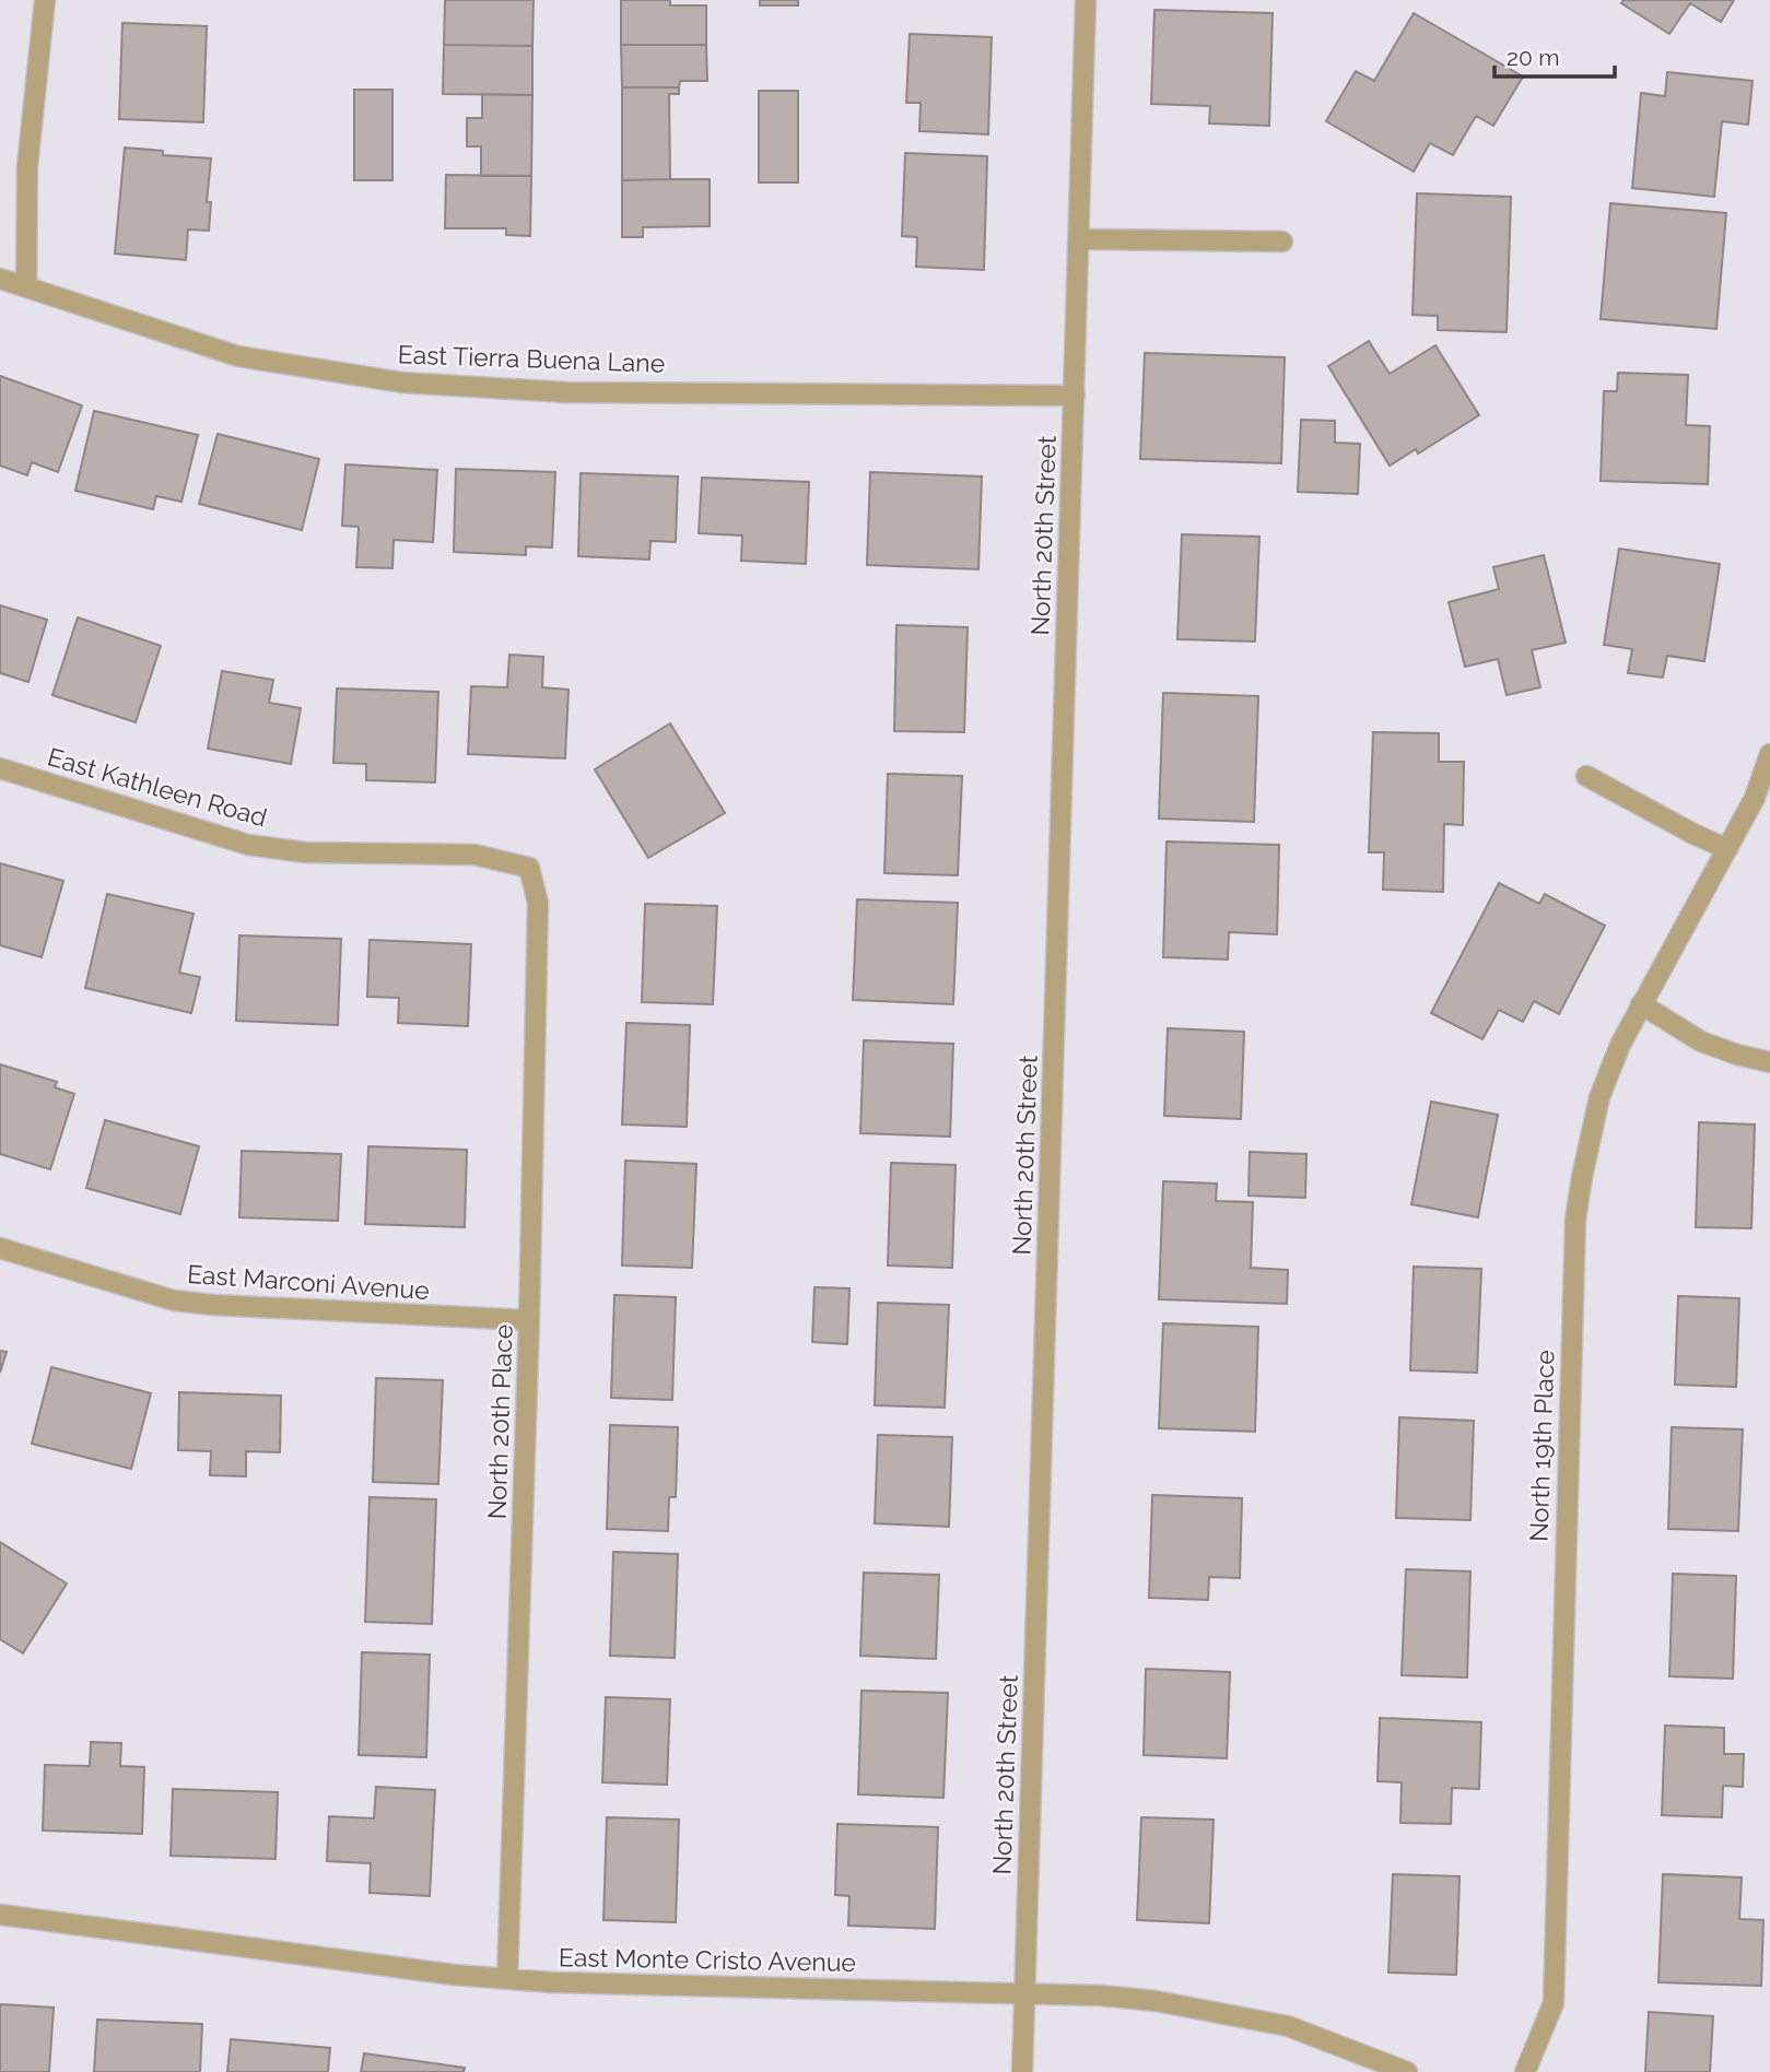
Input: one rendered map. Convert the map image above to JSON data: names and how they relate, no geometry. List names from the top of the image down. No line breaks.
{"streets":{"street":["East Tierra Buena Lane","North 20th Street","East Kathleen Road","East Marconi Avenue","North 20th Place","North 19th Place","East Monte Cristo Avenue"]},"crossings":[["East Tierra Buena Lane","North 20th Street"],["North 20th Street","East Monte Cristo Avenue"],["East Kathleen Road","North 20th Place"],["East Marconi Avenue","North 20th Place"],["North 20th Place","East Monte Cristo Avenue"]],"scale_bar":"20 m"}
